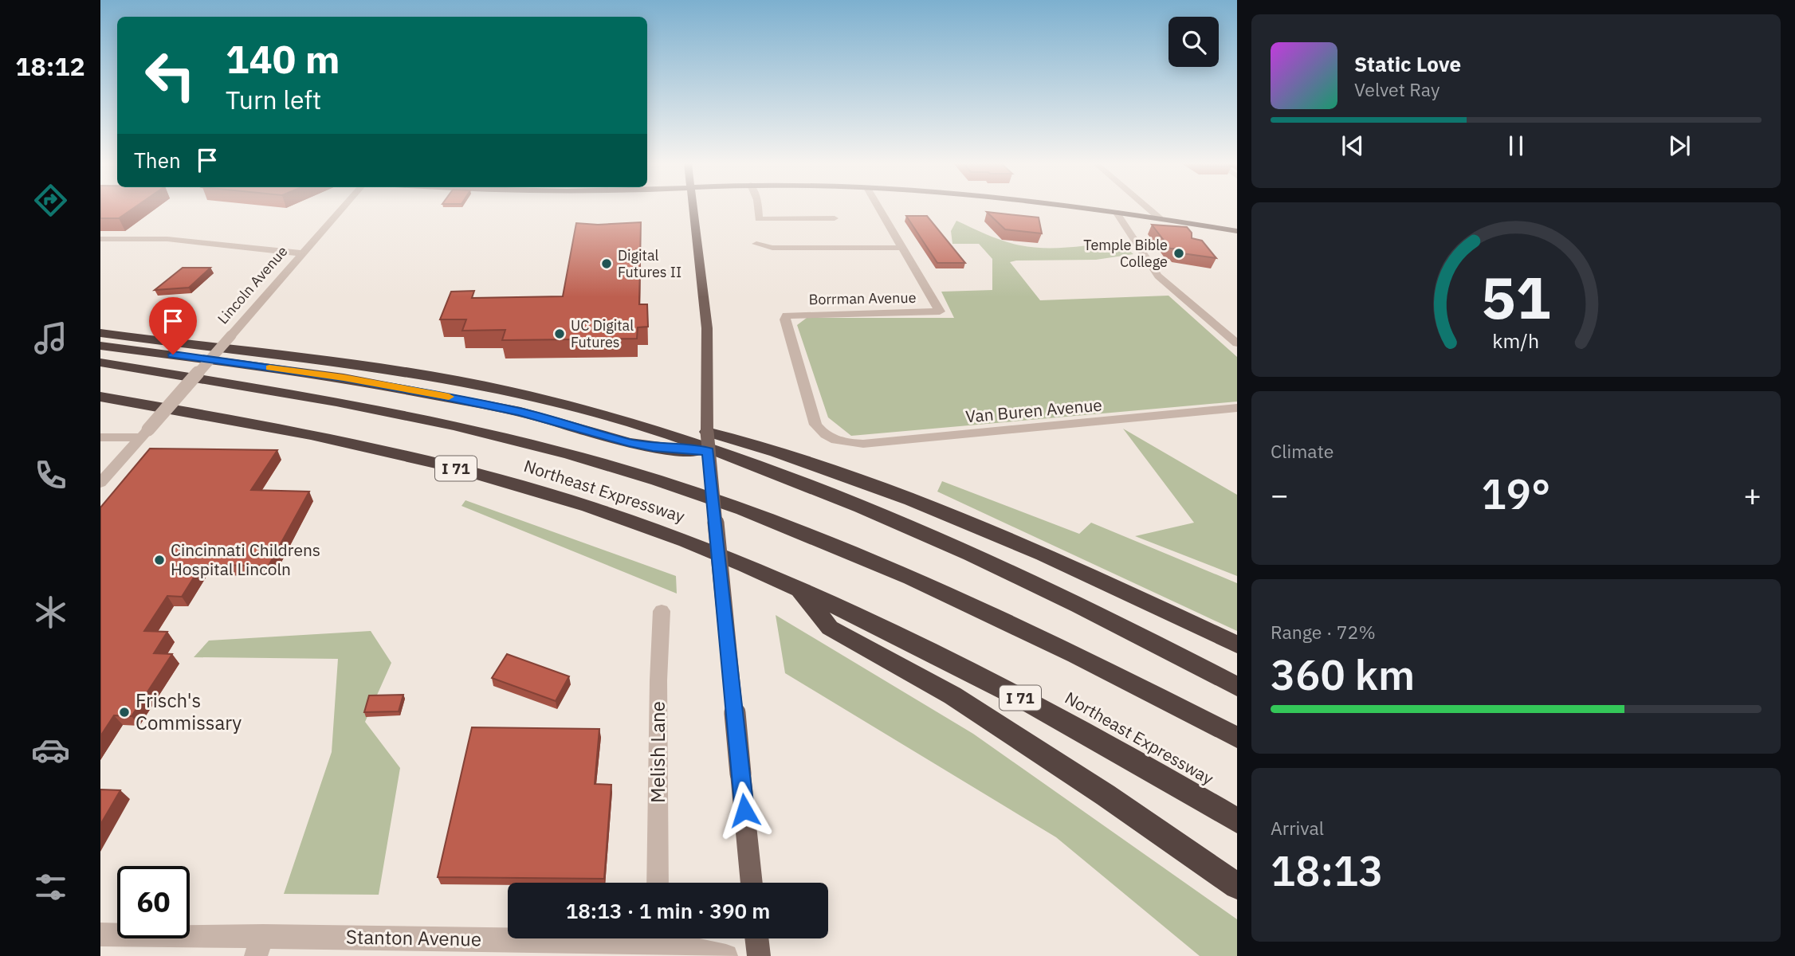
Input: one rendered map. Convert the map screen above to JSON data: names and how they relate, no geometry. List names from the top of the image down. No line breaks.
{"streets":{"highway":["I 71","Northeast Expressway"],"street":["Lincoln Avenue","Borrman Avenue","Van Buren Avenue","Melish Lane","Stanton Avenue"]},"crossings":[["Borrman Avenue","Van Buren Avenue"]],"places":["Temple Bible College","Digital Futures II","UC Digital Futures","Cincinnati Childrens Hospital Lincoln","Frisch's Commissary"],"page":{"tabs":"18:12","turn":["140 m","Turn left"],"song":["Static Love","Velvet Ray"],"then":"Then","tile":["Climate",["Range · 72%","360 km"],["Arrival","18:13"]],"heat":["−","19°","+"],"limit":"60","trip":"18:13 · 1 min · 390 m","gauge":["51","km/h"]}}
